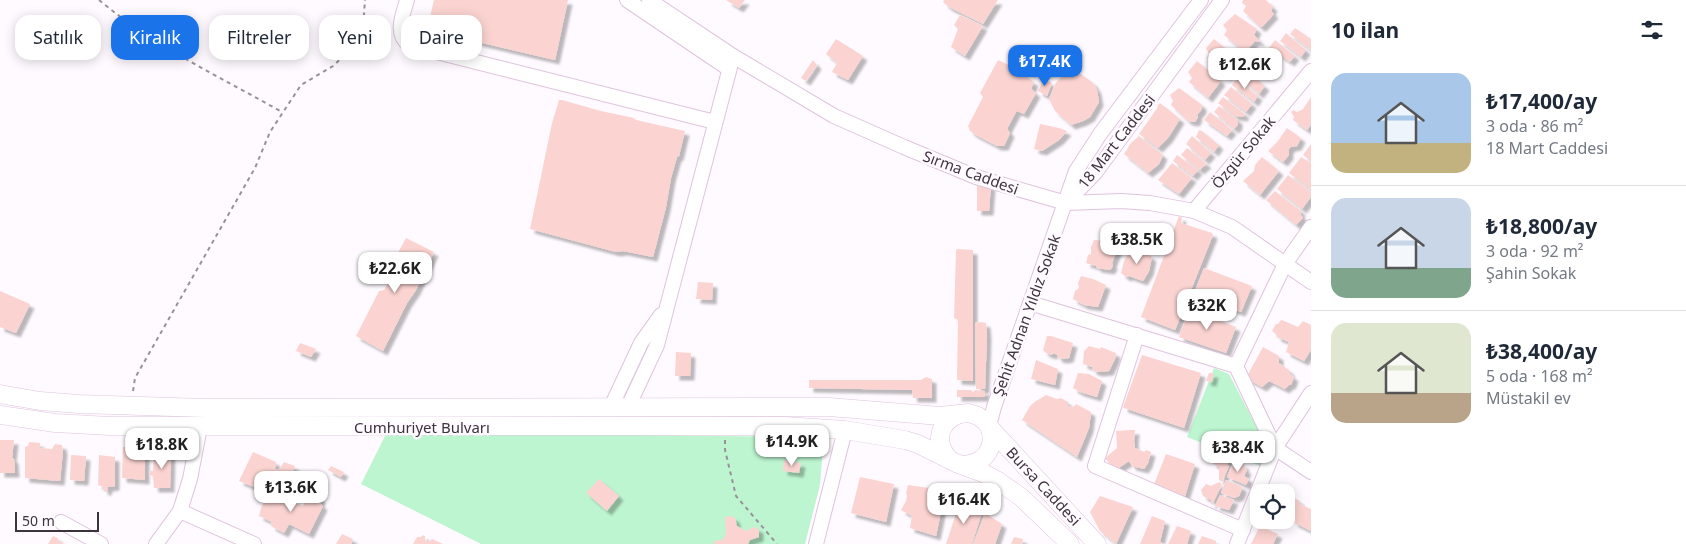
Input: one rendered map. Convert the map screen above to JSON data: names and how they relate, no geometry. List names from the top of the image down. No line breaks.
{"streets":{"main road":["Cumhuriyet Bulvarı","Bursa Caddesi"],"street":["18 Mart Caddesi","Özgür Sokak","Sırma Caddesi","Şehit Adnan Yıldız Sokak"]},"crossings":[["18 Mart Caddesi","Sırma Caddesi"],["18 Mart Caddesi","Şehit Adnan Yıldız Sokak"],["Özgür Sokak","Sırma Caddesi"],["Sırma Caddesi","Şehit Adnan Yıldız Sokak"],["Şehit Adnan Yıldız Sokak","Bursa Caddesi"],["Cumhuriyet Bulvarı","Bursa Caddesi"]],"scale_bar":"50 m","page":{"heading":"10 ilan","chip":["Satılık","Kiralık","Filtreler","Yeni","Daire"],"price":["₺17.4K","₺12.6K","₺38.5K","₺22.6K","₺32K","₺14.9K","₺18.8K","₺38.4K","₺13.6K","₺16.4K"],"list":[{"name":"₺17,400/ay","note":"3 oda · 86 m² · 18 Mart Caddesi"},{"name":"₺18,800/ay","note":"3 oda · 92 m² · Şahin Sokak"},{"name":"₺38,400/ay","note":"5 oda · 168 m² · Müstakil ev"}],"scale":"50 m"}}
